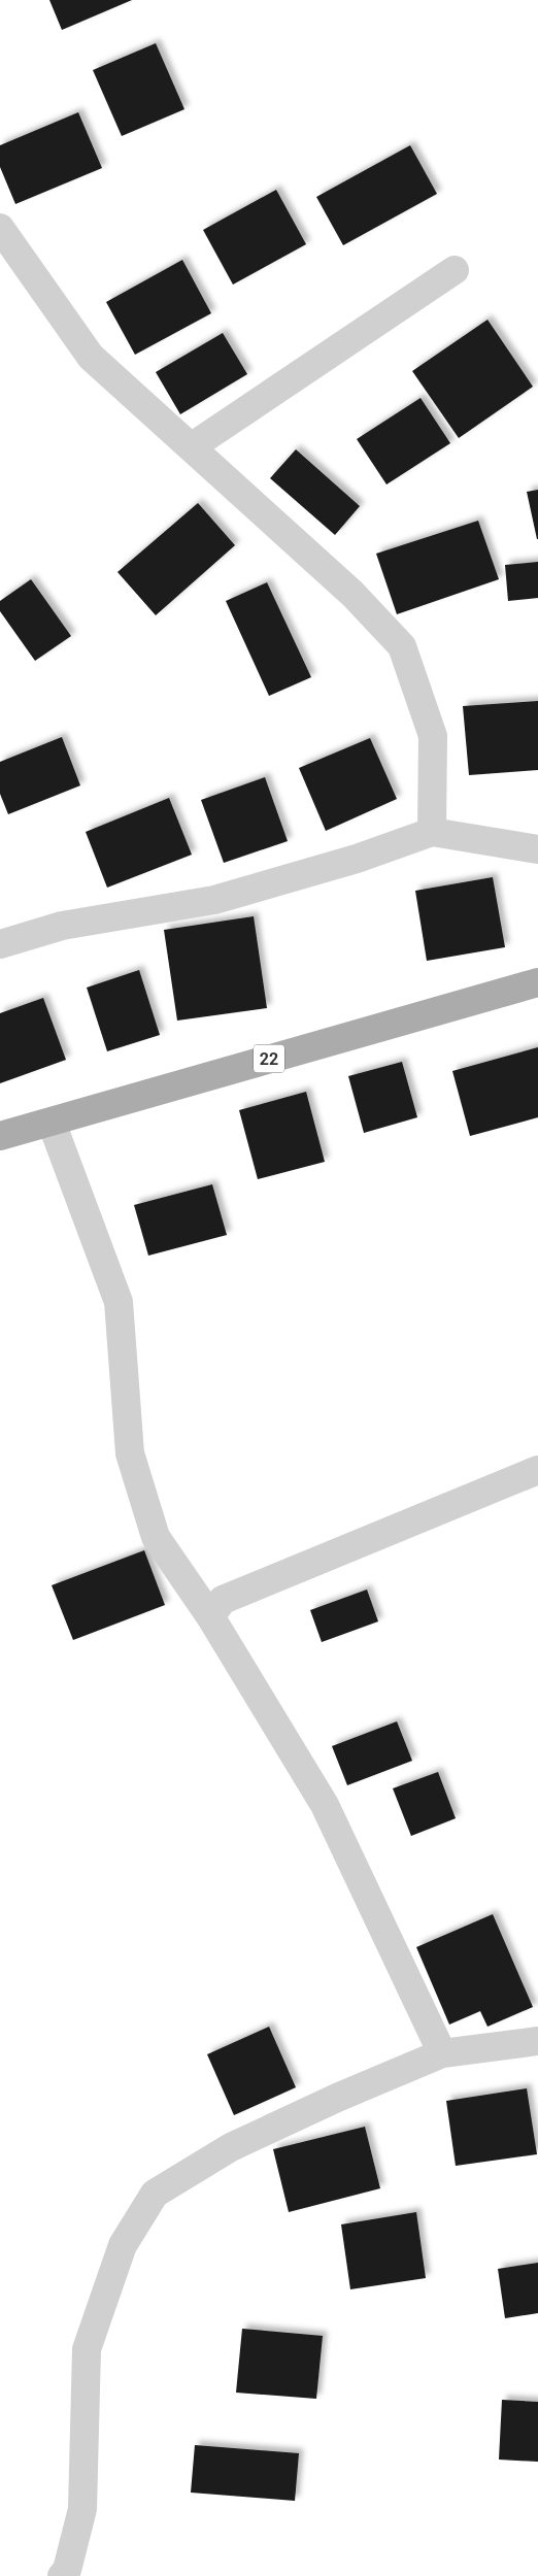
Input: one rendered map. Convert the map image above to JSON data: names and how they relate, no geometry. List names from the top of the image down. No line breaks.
{"streets":{"main road":["22"]}}
